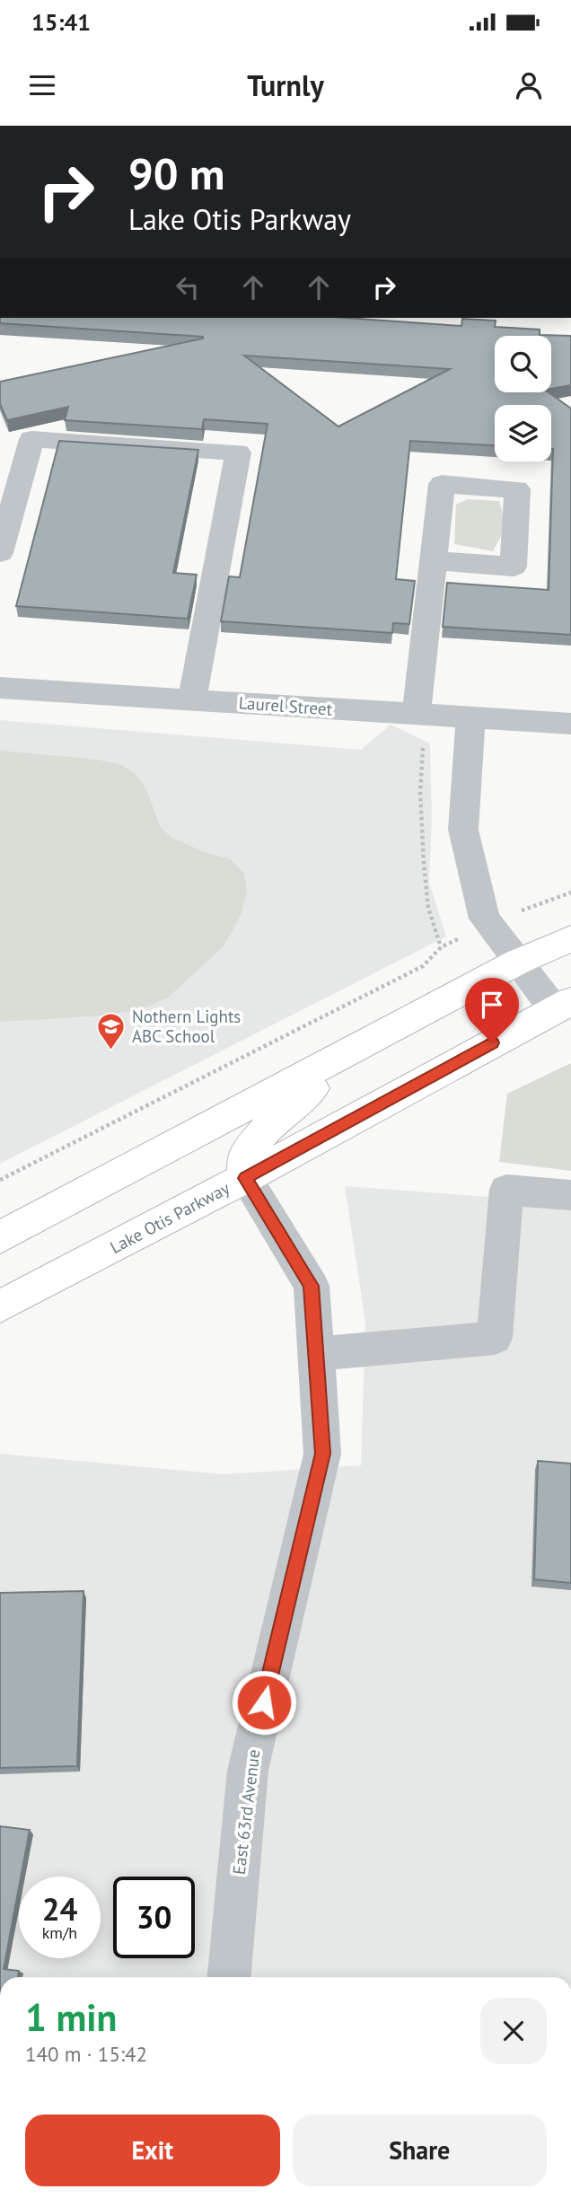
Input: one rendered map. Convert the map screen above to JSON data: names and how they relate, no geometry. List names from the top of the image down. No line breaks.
{"streets":{"main road":["Lake Otis Parkway"],"street":["Laurel Street","East 63rd Avenue"]},"crossings":[["Lake Otis Parkway","East 63rd Avenue"]],"places":{"school or university":["Nothern Lights ABC School"]},"page":{"status":"15:41","header":"Turnly","turn":["90 m","Lake Otis Parkway"],"speed":"24 km/h","limit":"30","heading":["1 min","140 m · 15:42"],"buttons":["Exit","Share"]}}
